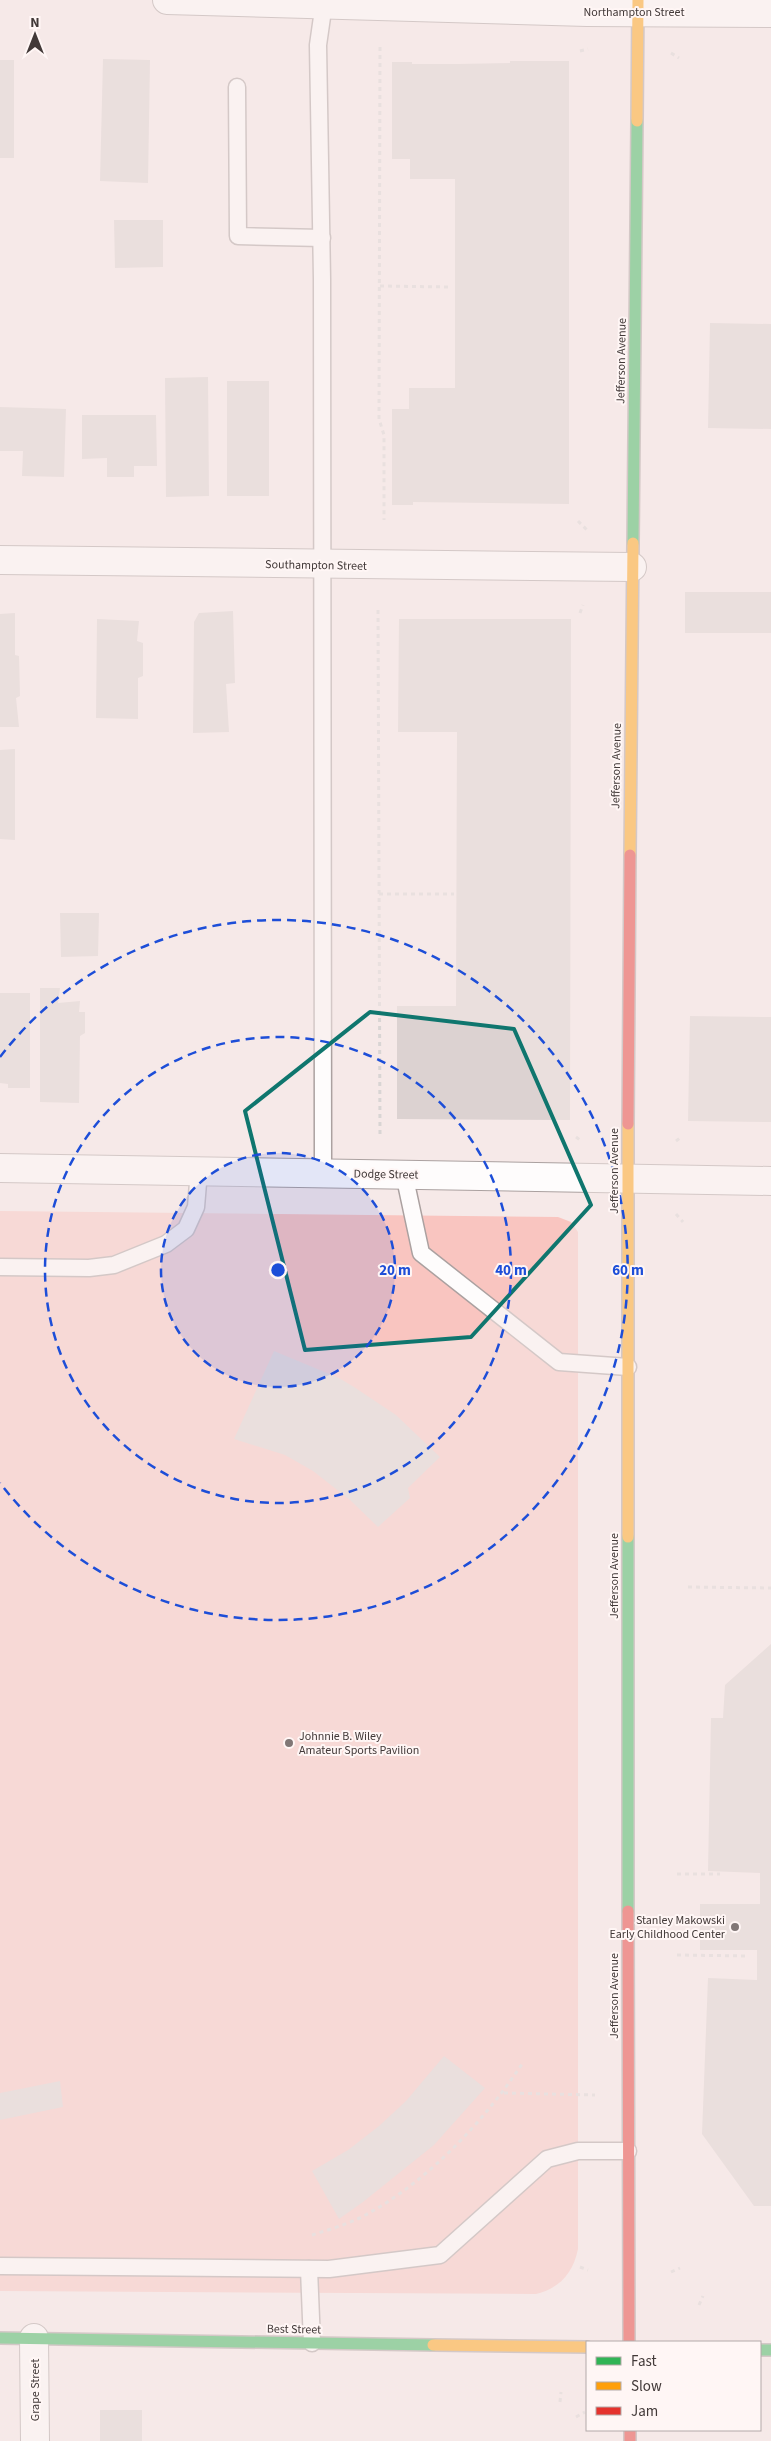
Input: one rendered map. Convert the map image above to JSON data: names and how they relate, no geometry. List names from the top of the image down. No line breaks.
{"streets":{"street":["Northampton Street","Jefferson Avenue","Southampton Street","Dodge Street","Best Street","Grape Street"]},"crossings":[["Northampton Street","Jefferson Avenue"],["Jefferson Avenue","Southampton Street"],["Jefferson Avenue","Dodge Street"],["Best Street","Grape Street"]],"places":["Johnnie B. Wiley Amateur Sports Pavilion","Stanley Makowski Early Childhood Center"],"legend":["Fast","Slow","Jam"],"north":"top","rings":["20 m","40 m","60 m"]}
